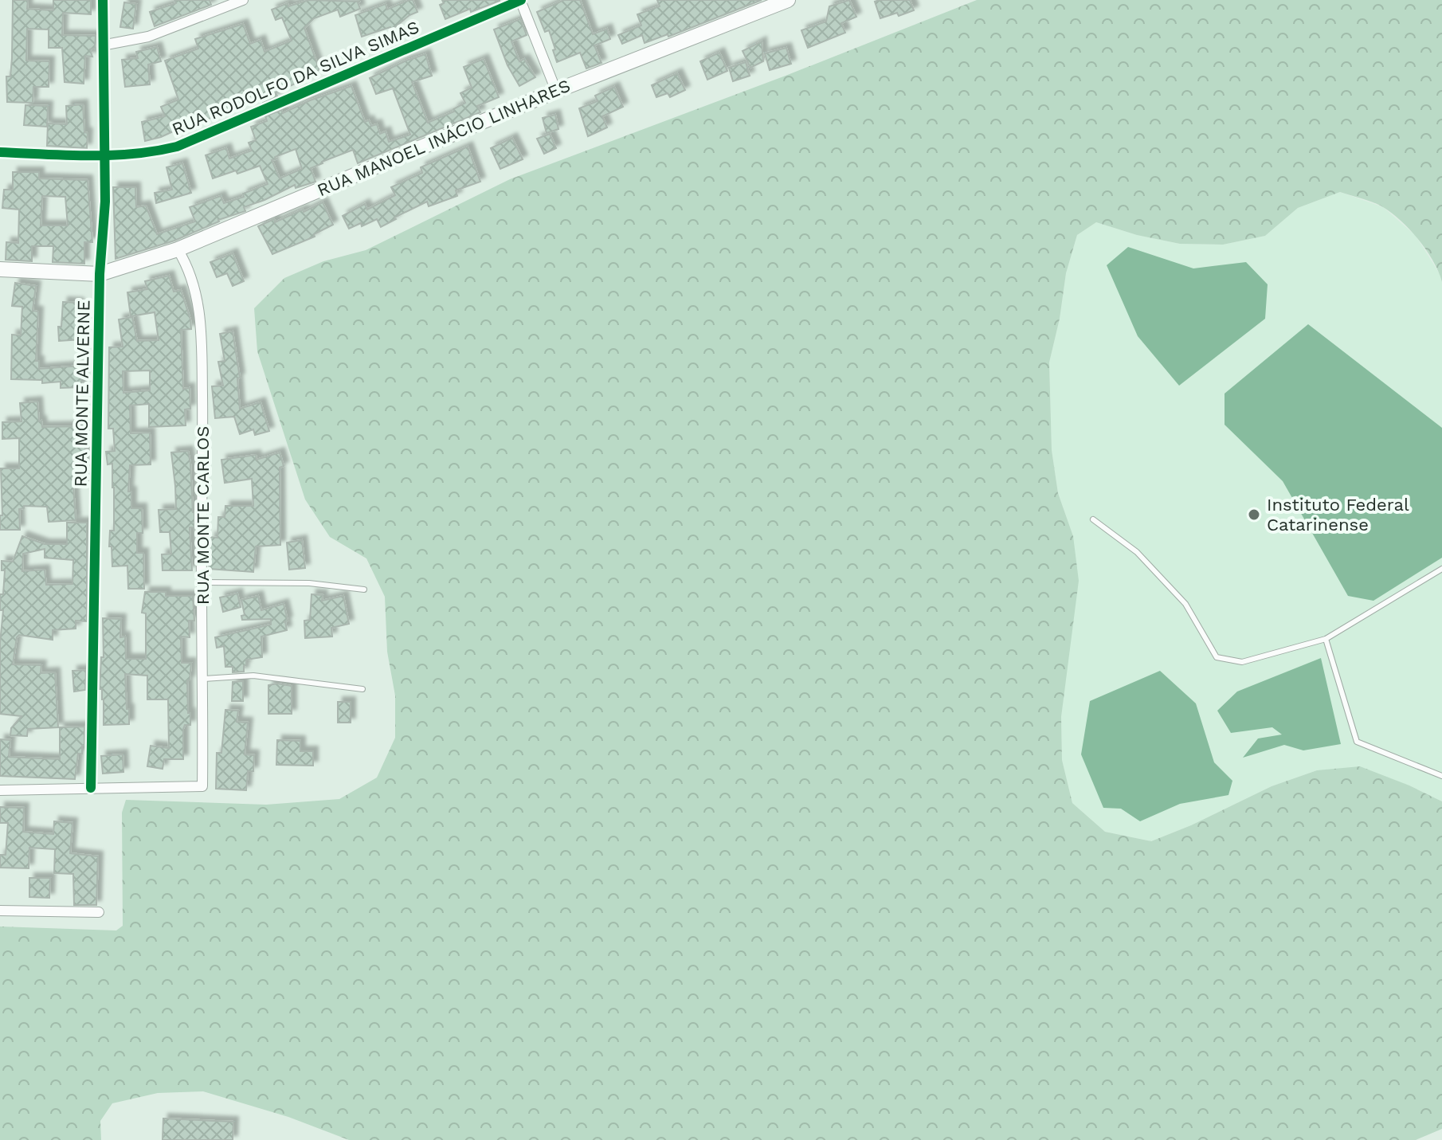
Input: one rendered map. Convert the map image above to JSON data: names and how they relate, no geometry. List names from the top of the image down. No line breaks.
{"streets":{"main road":["RUA MANOEL INÁCIO LINHARES"],"street":["RUA RODOLFO DA SILVA SIMAS","RUA MONTE ALVERNE","RUA MONTE CARLOS"]},"crossings":[["RUA RODOLFO DA SILVA SIMAS","RUA MONTE ALVERNE"],["RUA MANOEL INÁCIO LINHARES","RUA MONTE ALVERNE"],["RUA MANOEL INÁCIO LINHARES","RUA MONTE CARLOS"],["RUA MONTE ALVERNE","RUA MONTE CARLOS"]],"places":["Instituto Federal Catarinense"]}
